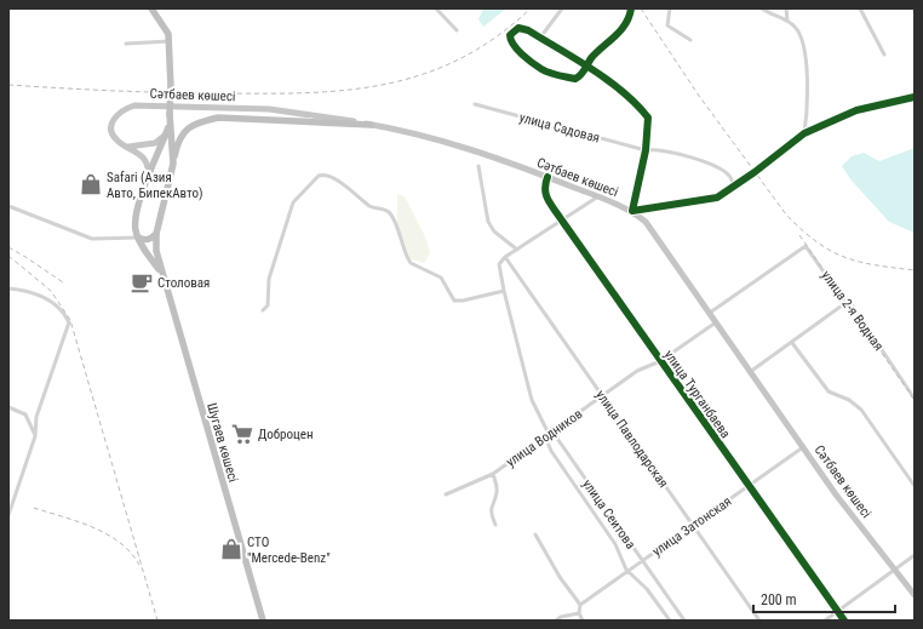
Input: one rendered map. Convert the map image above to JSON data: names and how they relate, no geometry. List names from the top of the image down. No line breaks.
{"streets":{"highway":["Шугаев көшесі"],"main road":["Сәтбаев көшесі"],"street":["улица Садовая","улица 2-я Водная","улица Турганбаева","улица Водников","улица Павлодарская","улица Сеитова","улица Затонская"]},"crossings":[["Сәтбаев көшесі","улица 2-я Водная"],["Сәтбаев көшесі","улица Турганбаева"],["Сәтбаев көшесі","улица Водников"],["Сәтбаев көшесі","улица Затонская"],["улица Турганбаева","улица Водников"],["улица Турганбаева","улица Затонская"],["улица Водников","улица Павлодарская"],["улица Водников","улица Сеитова"],["улица Павлодарская","улица Сеитова"],["улица Павлодарская","улица Затонская"],["улица Сеитова","улица Затонская"]],"places":{"shop":["Safari (Азия Авто, БипекАвто)","СТО \"Mercede-Benz\""],"cafe":["Столовая"],"supermarket":["Доброцен"]},"scale_bar":"200 m"}
